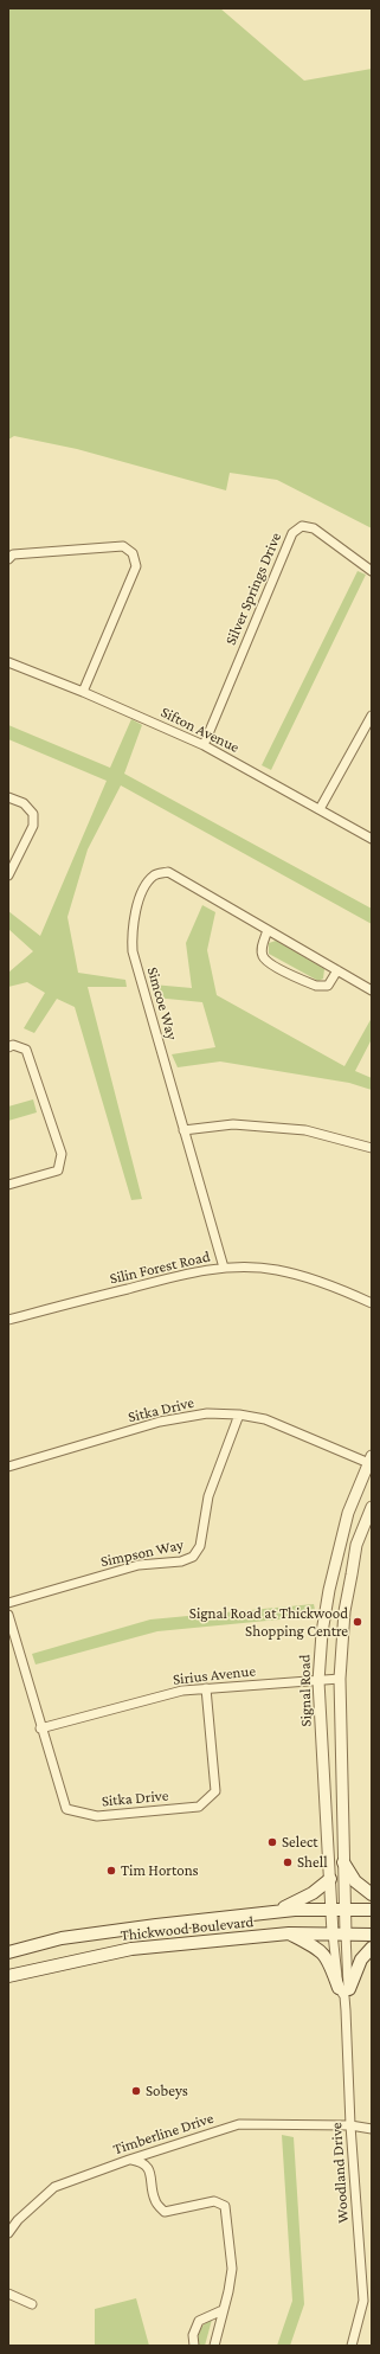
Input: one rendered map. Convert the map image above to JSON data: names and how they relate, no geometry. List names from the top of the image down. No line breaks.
{"streets":{"main road":["Thickwood Boulevard"],"street":["Silver Springs Drive","Sifton Avenue","Simcoe Way","Silin Forest Road","Sitka Drive","Simpson Way","Sirius Avenue","Signal Road","Timberline Drive","Woodland Drive"]},"crossings":[["Silver Springs Drive","Sifton Avenue"],["Simcoe Way","Silin Forest Road"],["Sitka Drive","Simpson Way"],["Sitka Drive","Sirius Avenue"],["Sitka Drive","Signal Road"],["Sirius Avenue","Signal Road"],["Signal Road","Thickwood Boulevard"],["Signal Road","Woodland Drive"],["Thickwood Boulevard","Woodland Drive"],["Timberline Drive","Woodland Drive"]],"places":["Signal Road at Thickwood Shopping Centre","Select","Shell","Tim Hortons","Sobeys"]}
